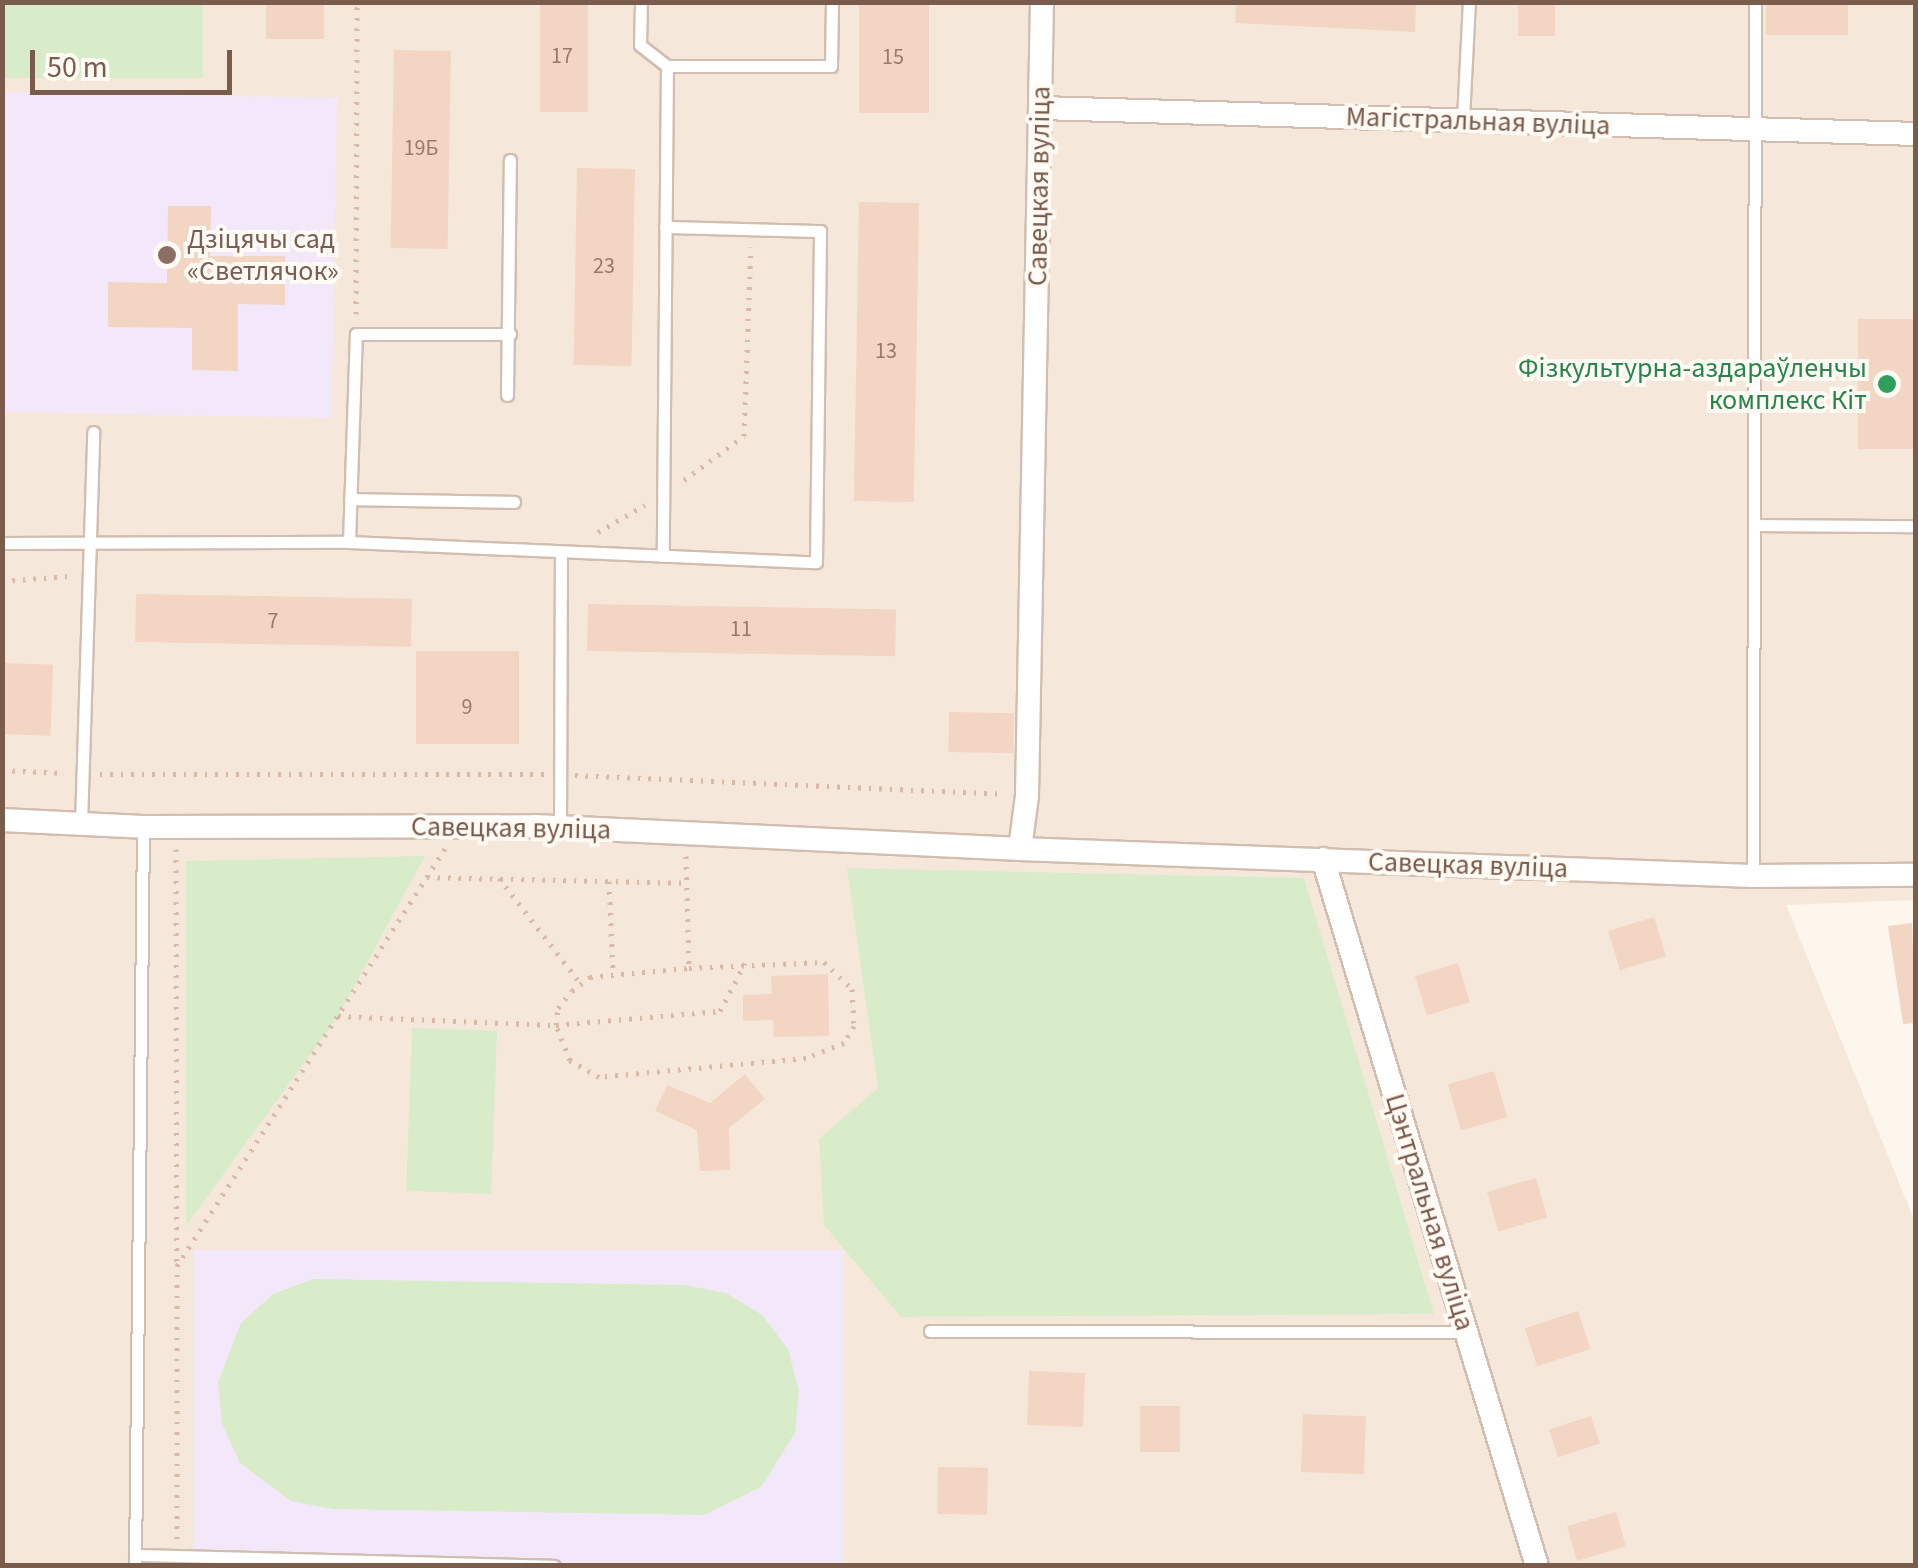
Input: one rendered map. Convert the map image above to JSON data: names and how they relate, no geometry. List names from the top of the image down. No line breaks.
{"streets":{"street":["Магістральная вуліца","Савецкая вуліца","Цэнтральная вуліца"]},"crossings":[["Магістральная вуліца","Савецкая вуліца"],["Савецкая вуліца","Цэнтральная вуліца"]],"places":["Дзіцячы сад «Светлячок»","Фізкультурна-аздараўленчы комплекс Кіт"],"house_numbers":["17","15","19Б","23","13","7","11","9"],"scale_bar":"50 m"}
